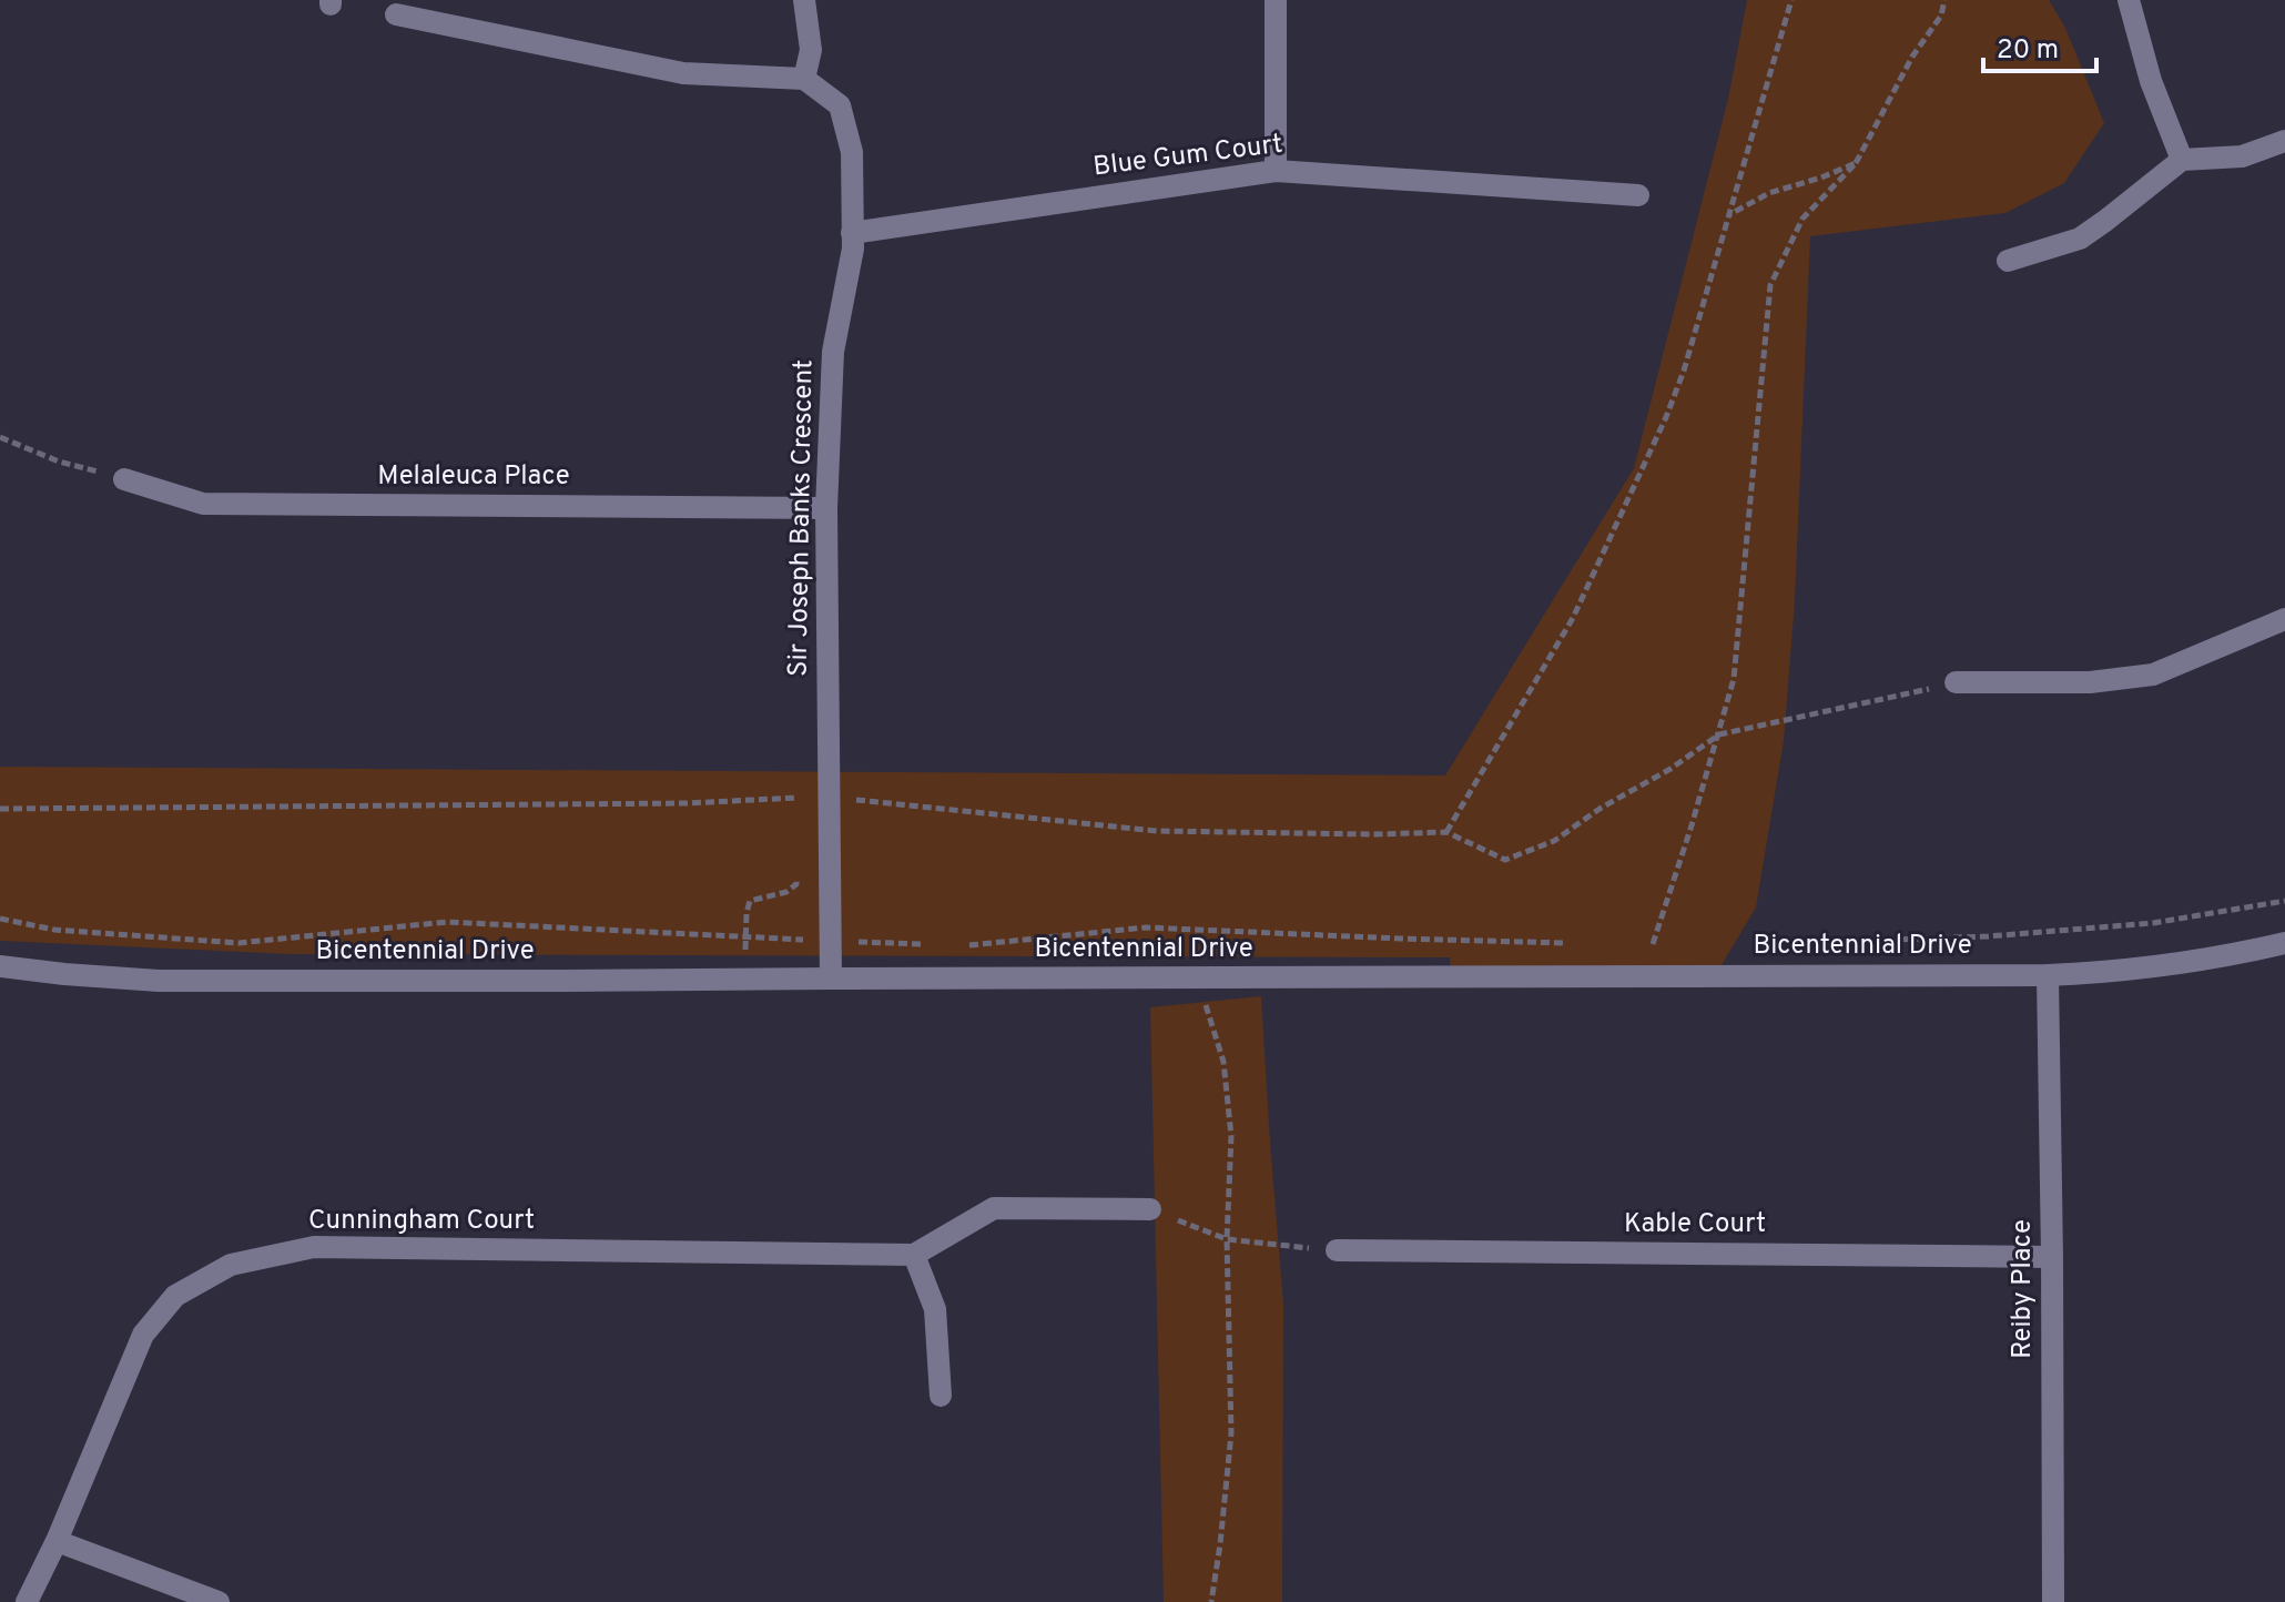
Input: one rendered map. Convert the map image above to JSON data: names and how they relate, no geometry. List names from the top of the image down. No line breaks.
{"streets":{"street":["Blue Gum Court","Melaleuca Place","Sir Joseph Banks Crescent","Bicentennial Drive","Cunningham Court","Kable Court","Reiby Place"]},"crossings":[["Blue Gum Court","Sir Joseph Banks Crescent"],["Melaleuca Place","Sir Joseph Banks Crescent"],["Sir Joseph Banks Crescent","Bicentennial Drive"],["Bicentennial Drive","Reiby Place"],["Kable Court","Reiby Place"]],"scale_bar":"20 m"}
